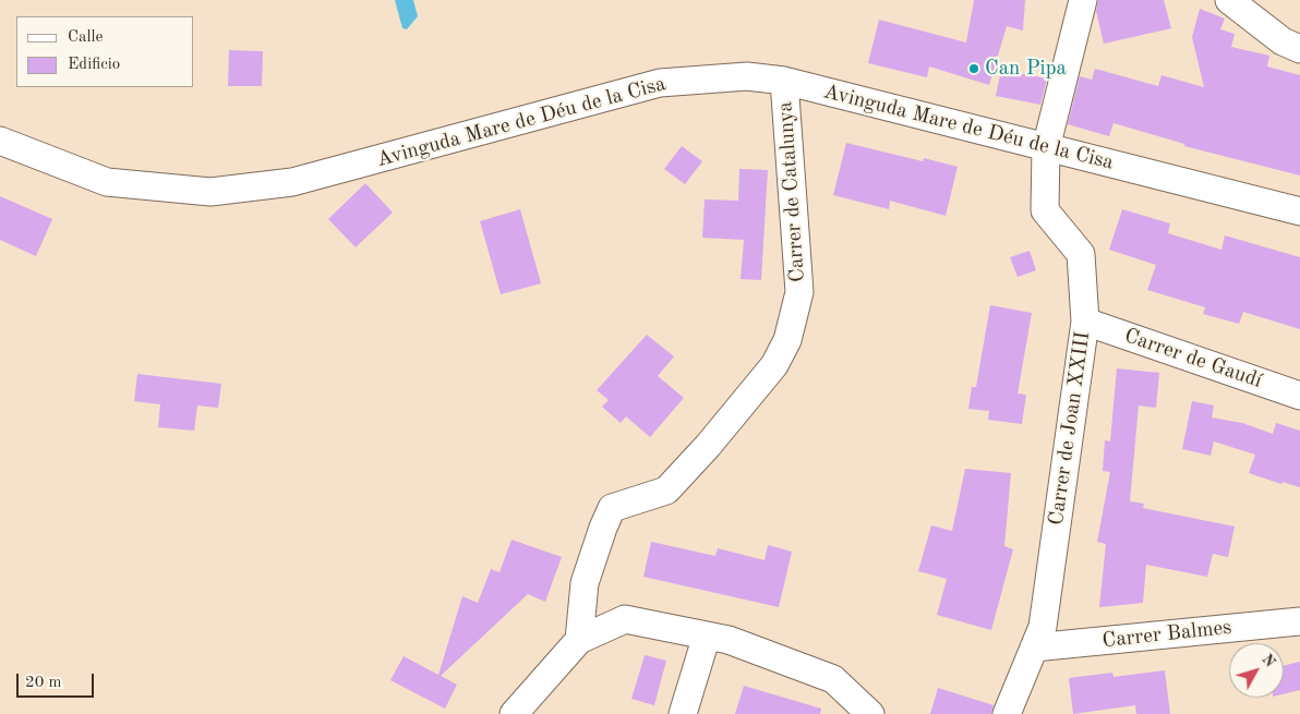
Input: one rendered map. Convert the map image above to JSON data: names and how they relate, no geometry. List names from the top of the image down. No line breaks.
{"streets":{"street":["Avinguda Mare de Déu de la Cisa","Carrer de Catalunya","Carrer de Gaudí","Carrer de Joan XXIII","Carrer Balmes"]},"crossings":[["Avinguda Mare de Déu de la Cisa","Carrer de Catalunya"],["Avinguda Mare de Déu de la Cisa","Carrer de Joan XXIII"],["Carrer de Gaudí","Carrer de Joan XXIII"],["Carrer de Joan XXIII","Carrer Balmes"]],"places":["Can Pipa"],"legend":["Calle","Edificio"],"scale_bar":"20 m","north":"top right"}
